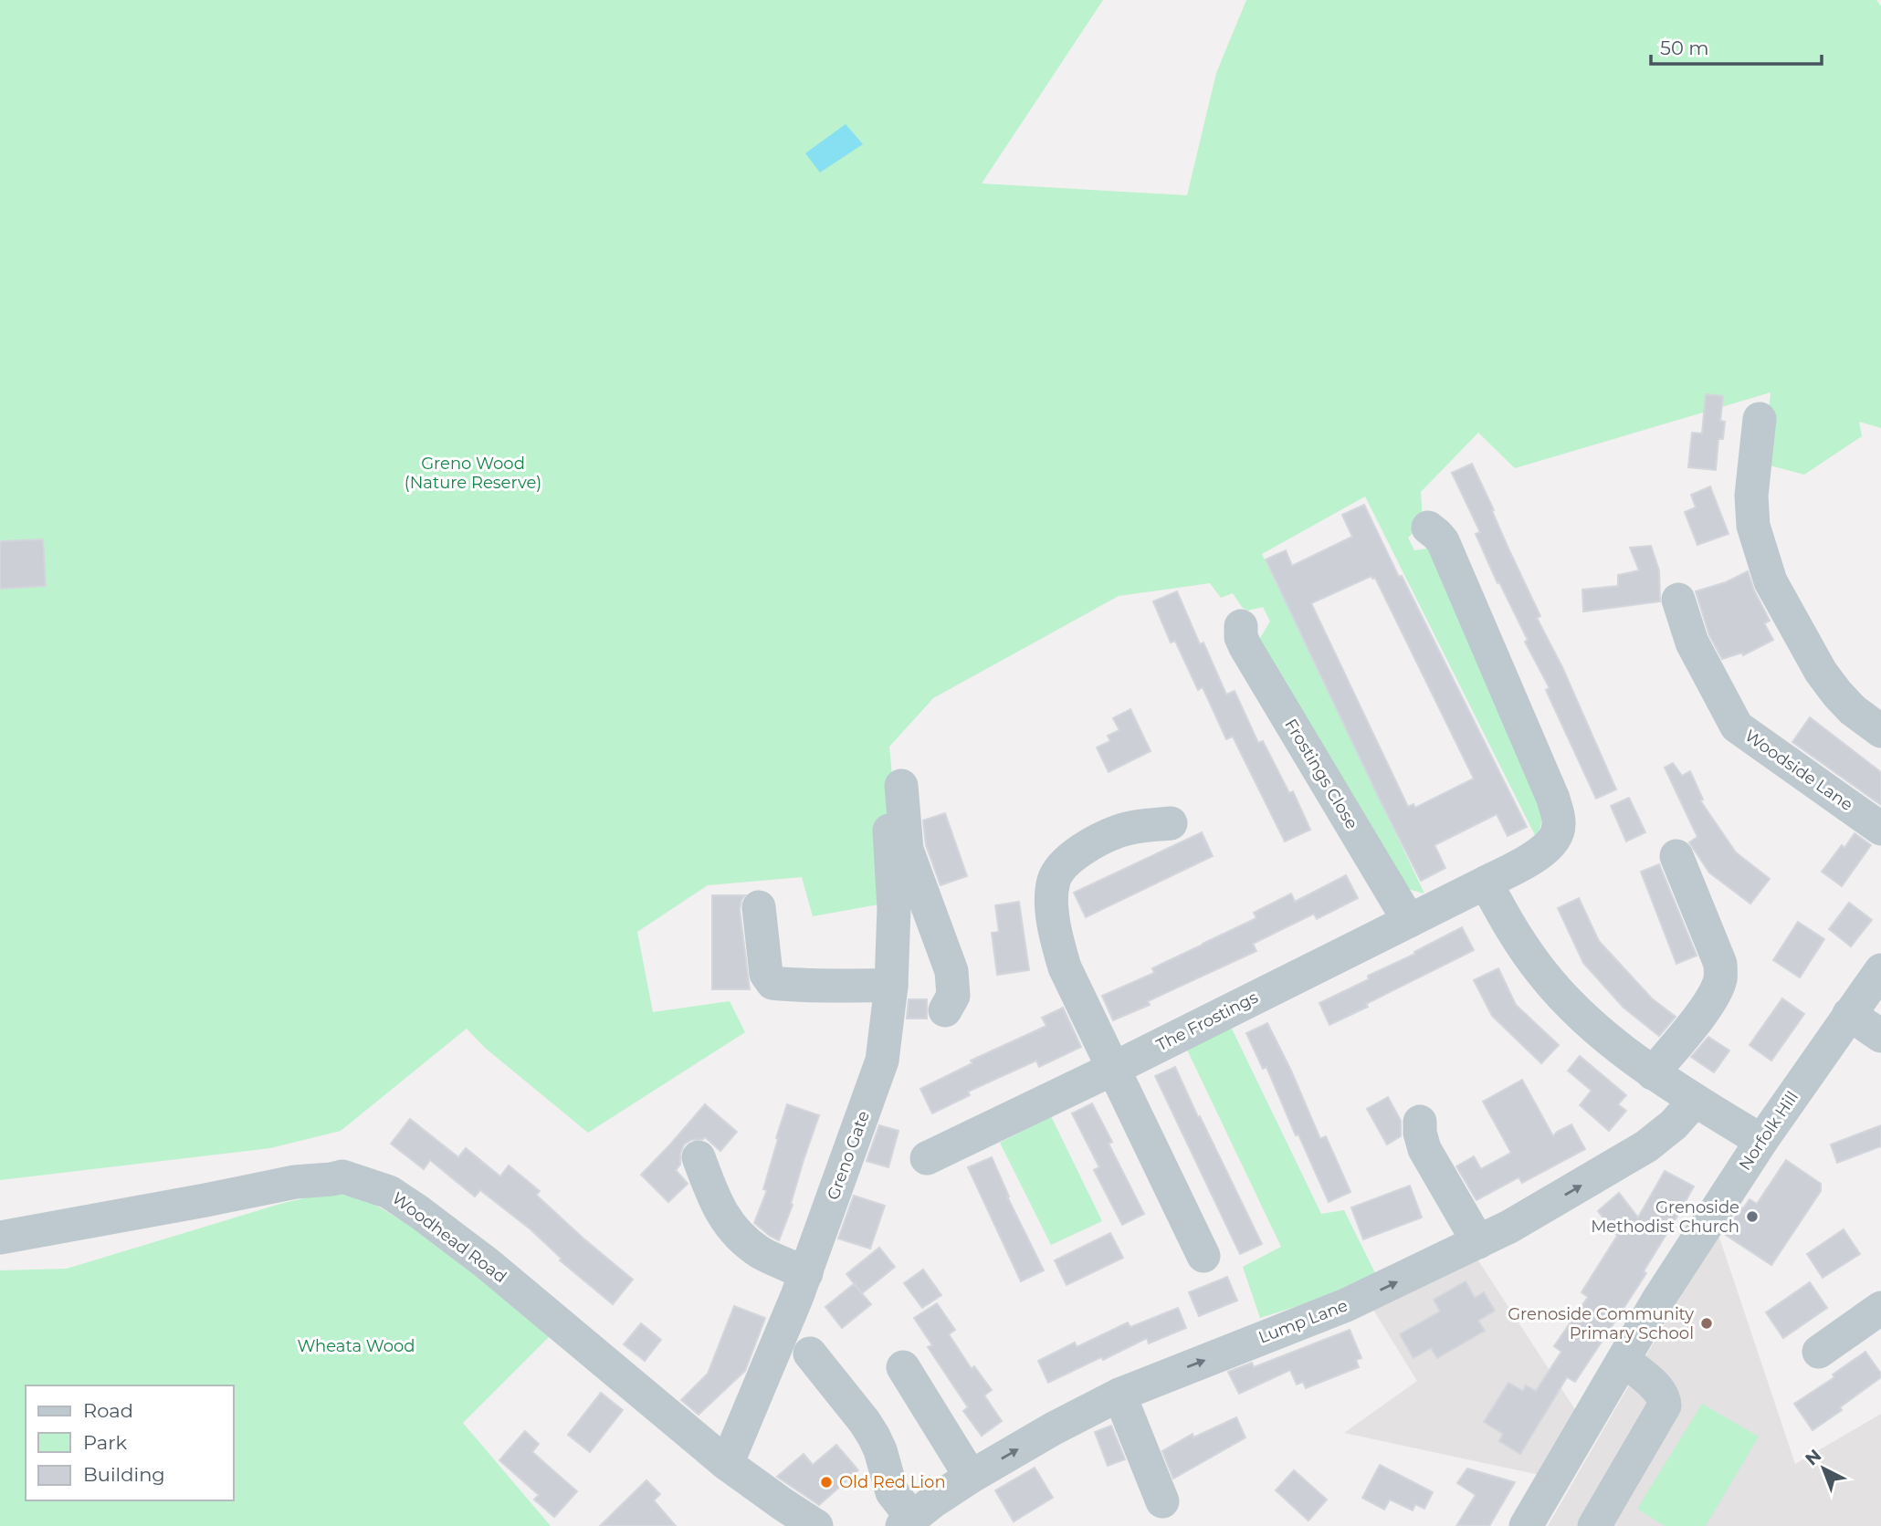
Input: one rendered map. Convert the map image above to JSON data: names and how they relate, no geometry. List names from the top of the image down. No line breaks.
{"streets":{"street":["Woodside Lane","Frostings Close","The Frostings","Norfolk Hill","Greno Gate","Woodhead Road","Lump Lane"]},"crossings":[["Frostings Close","The Frostings"],["Greno Gate","Woodhead Road"]],"one_way":["Lump Lane"],"parks":["Greno Wood (Nature Reserve)","Wheata Wood"],"places":["Grenoside Methodist Church","Grenoside Community Primary School","Old Red Lion"],"legend":["Road","Park","Building"],"scale_bar":"50 m","north":"top left"}
